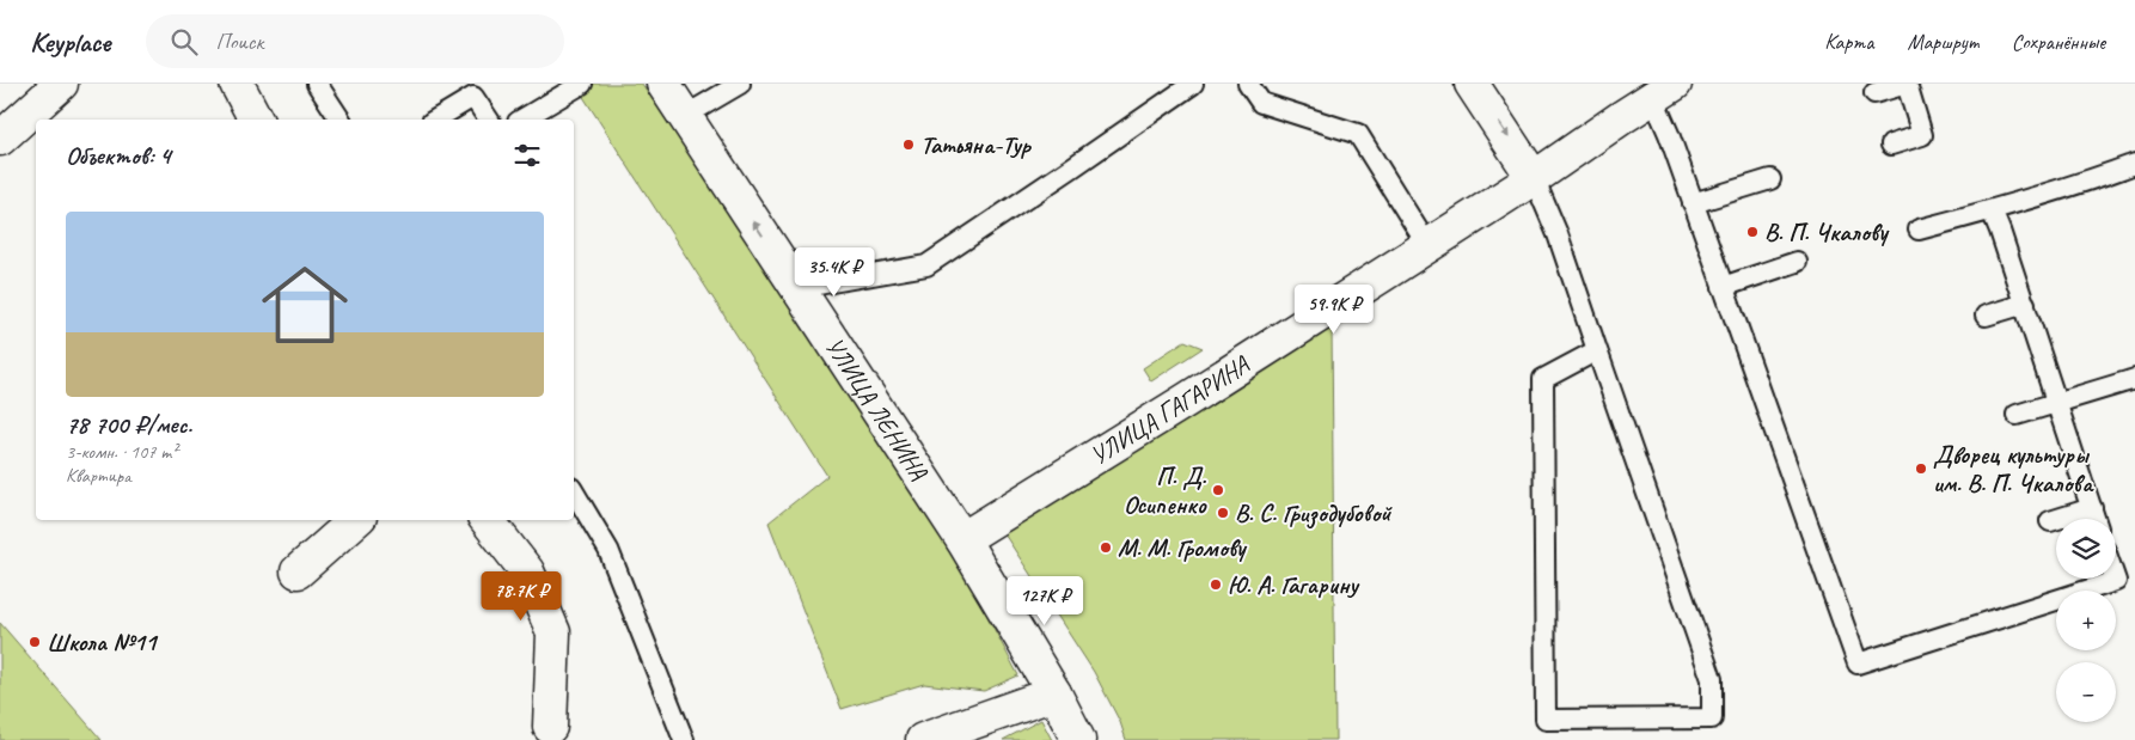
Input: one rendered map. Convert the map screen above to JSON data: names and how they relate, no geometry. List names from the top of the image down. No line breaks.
{"streets":{"street":["УЛИЦА ЛЕНИНА","УЛИЦА ГАГАРИНА"]},"crossings":[["УЛИЦА ЛЕНИНА","УЛИЦА ГАГАРИНА"]],"places":["Татьяна-Тур","В. П. Чкалову","Дворец культуры им. В. П. Чкалова","П. Д. Осипенко","В. С. Гризодубовой","М. М. Громову","Ю. А. Гагарину","Школа №11"],"page":{"header":"Keyplace","search":"Поиск","nav":["Карта","Маршрут","Сохранённые"],"heading":"Объектов: 4","list":[{"name":"78 700 ₽/мес.","note":"3-комн. · 107 m² · Квартира"}],"price":["35.4K ₽","59.9K ₽","78.7K ₽","127K ₽"],"map_buttons":["+","−"]}}
